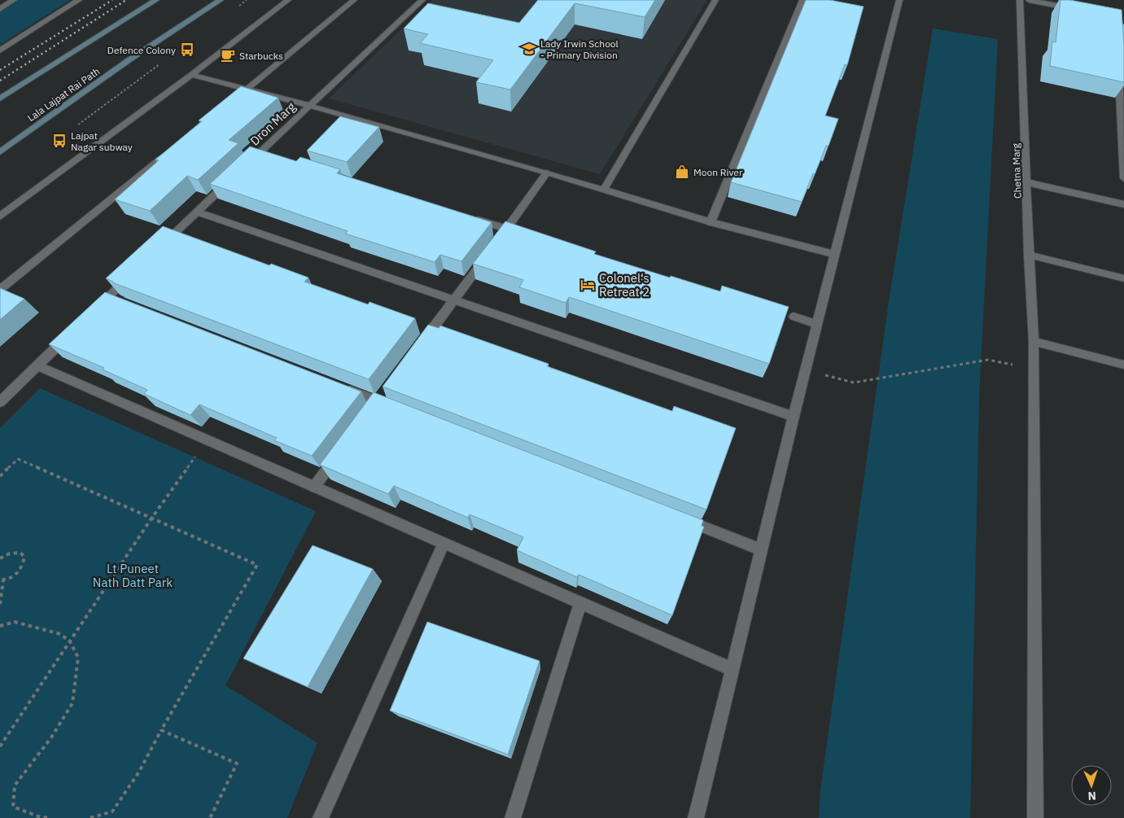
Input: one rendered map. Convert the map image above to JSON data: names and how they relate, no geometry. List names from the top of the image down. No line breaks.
{"streets":{"main road":["Lala Lajpat Rai Path"],"street":["Dron Marg","Chetna Marg"]},"parks":["Lt Puneet Nath Datt Park"],"places":{"school or university":["Lady Irwin School - Primary Division"],"bus stop":["Defence Colony","Lajpat Nagar subway"],"cafe":["Starbucks"],"shop":["Moon River"],"hotel":["Colonel‘s Retreat 2"]},"north":"bottom"}
